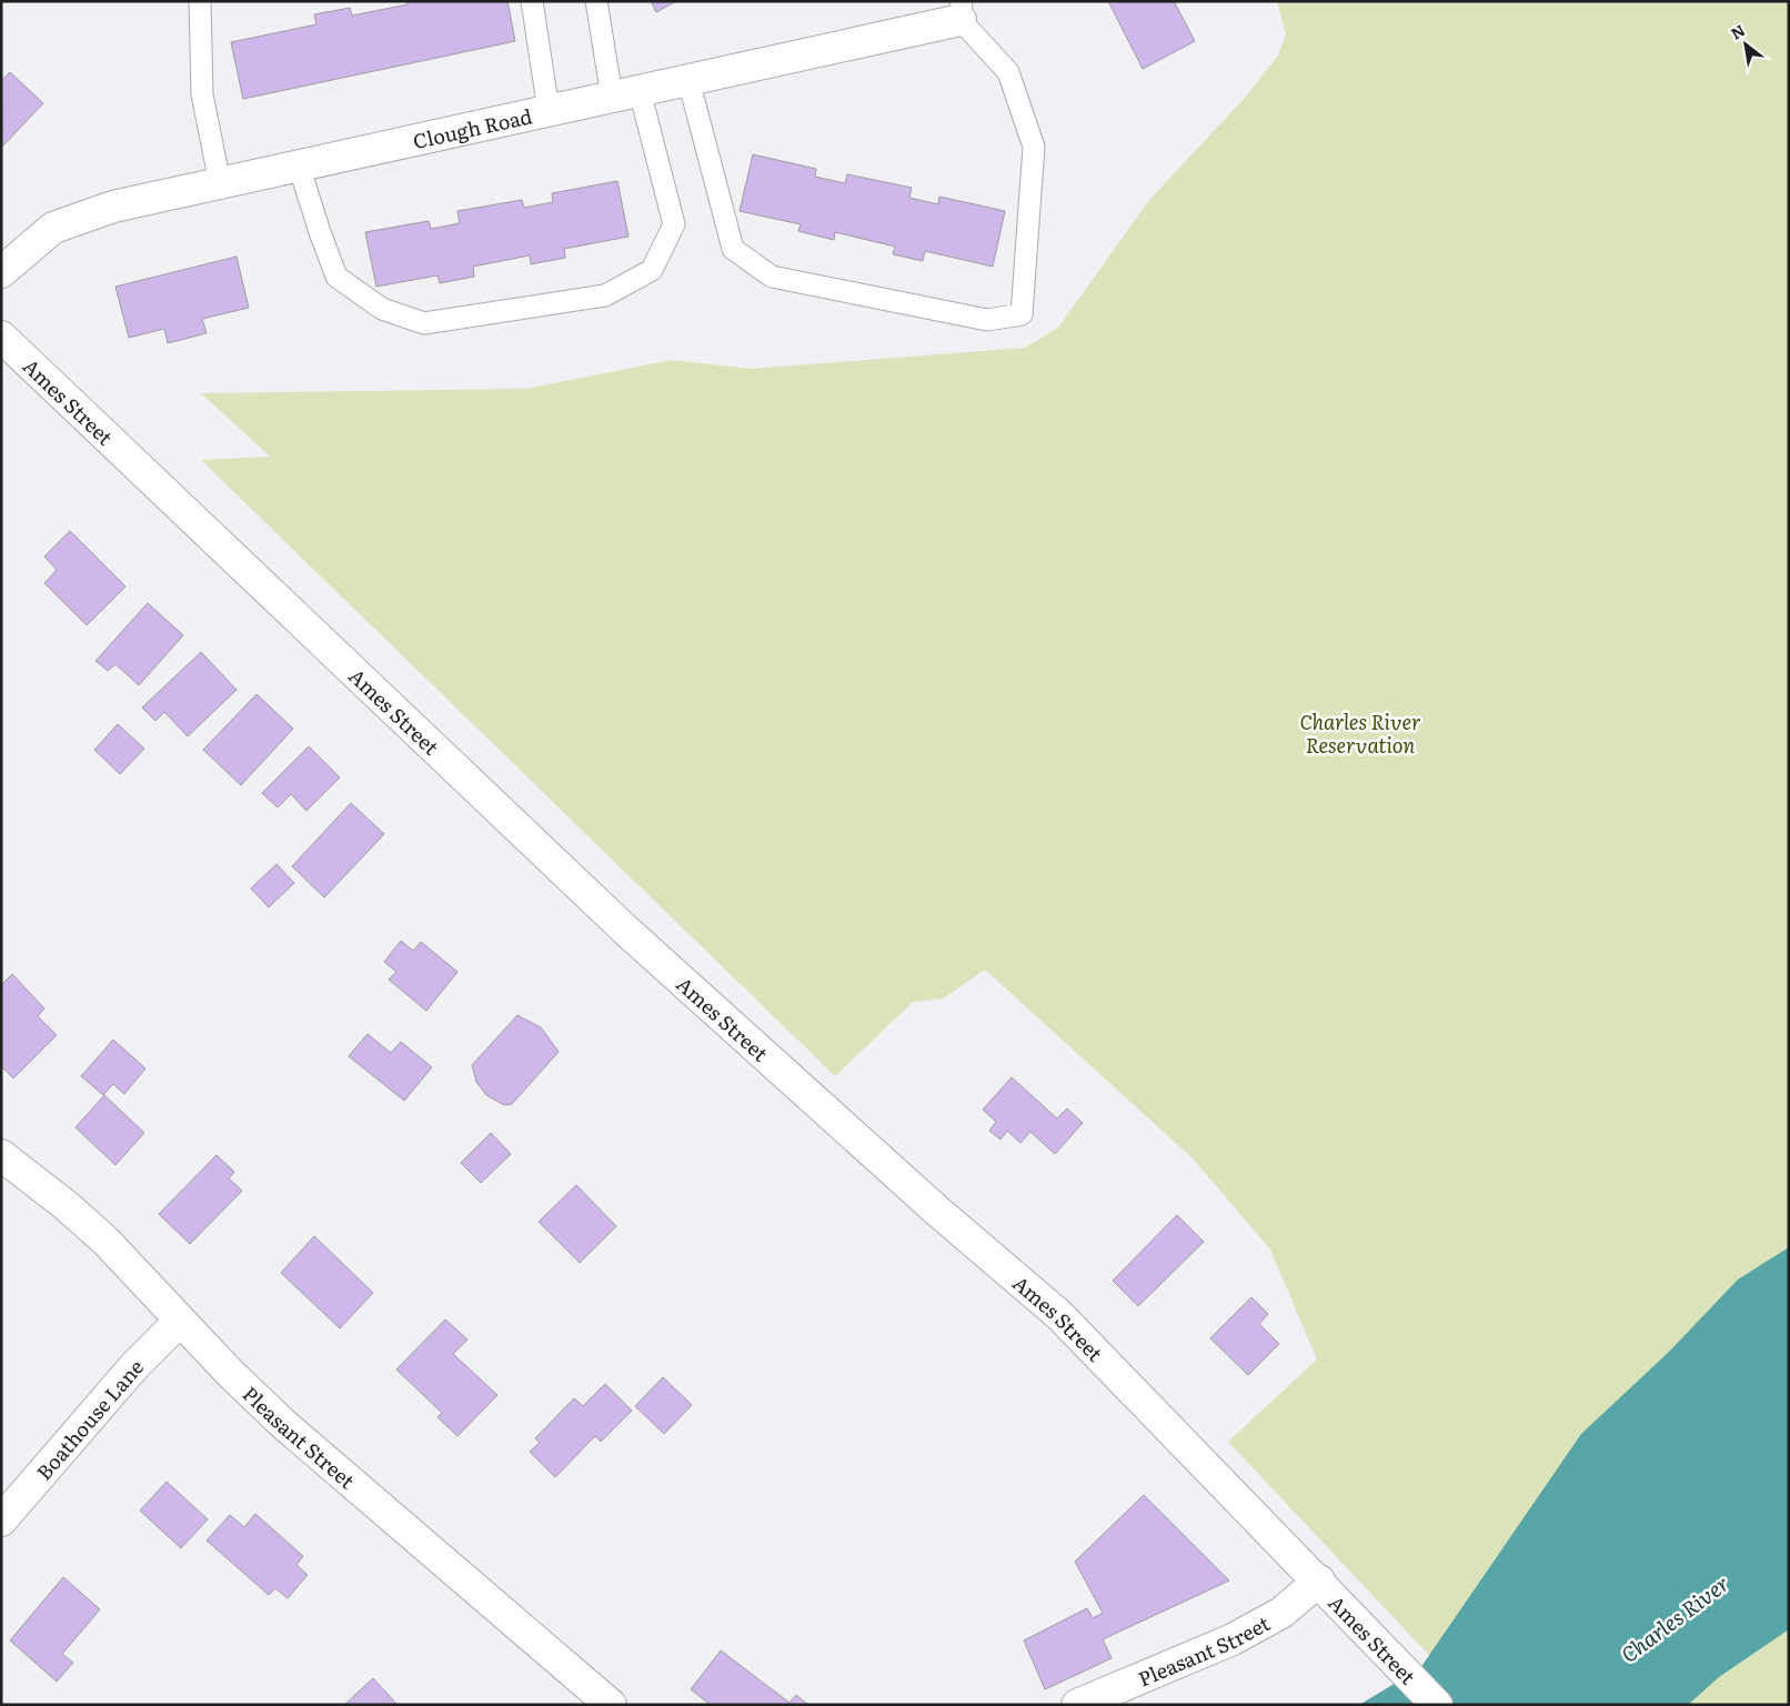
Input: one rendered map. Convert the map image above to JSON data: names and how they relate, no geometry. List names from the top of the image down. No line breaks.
{"streets":{"street":["Clough Road","Ames Street","Boathouse Lane","Pleasant Street"]},"crossings":[["Ames Street","Pleasant Street"],["Boathouse Lane","Pleasant Street"]],"water":["Charles River"],"parks":["Charles River Reservation"],"north":"top left"}
